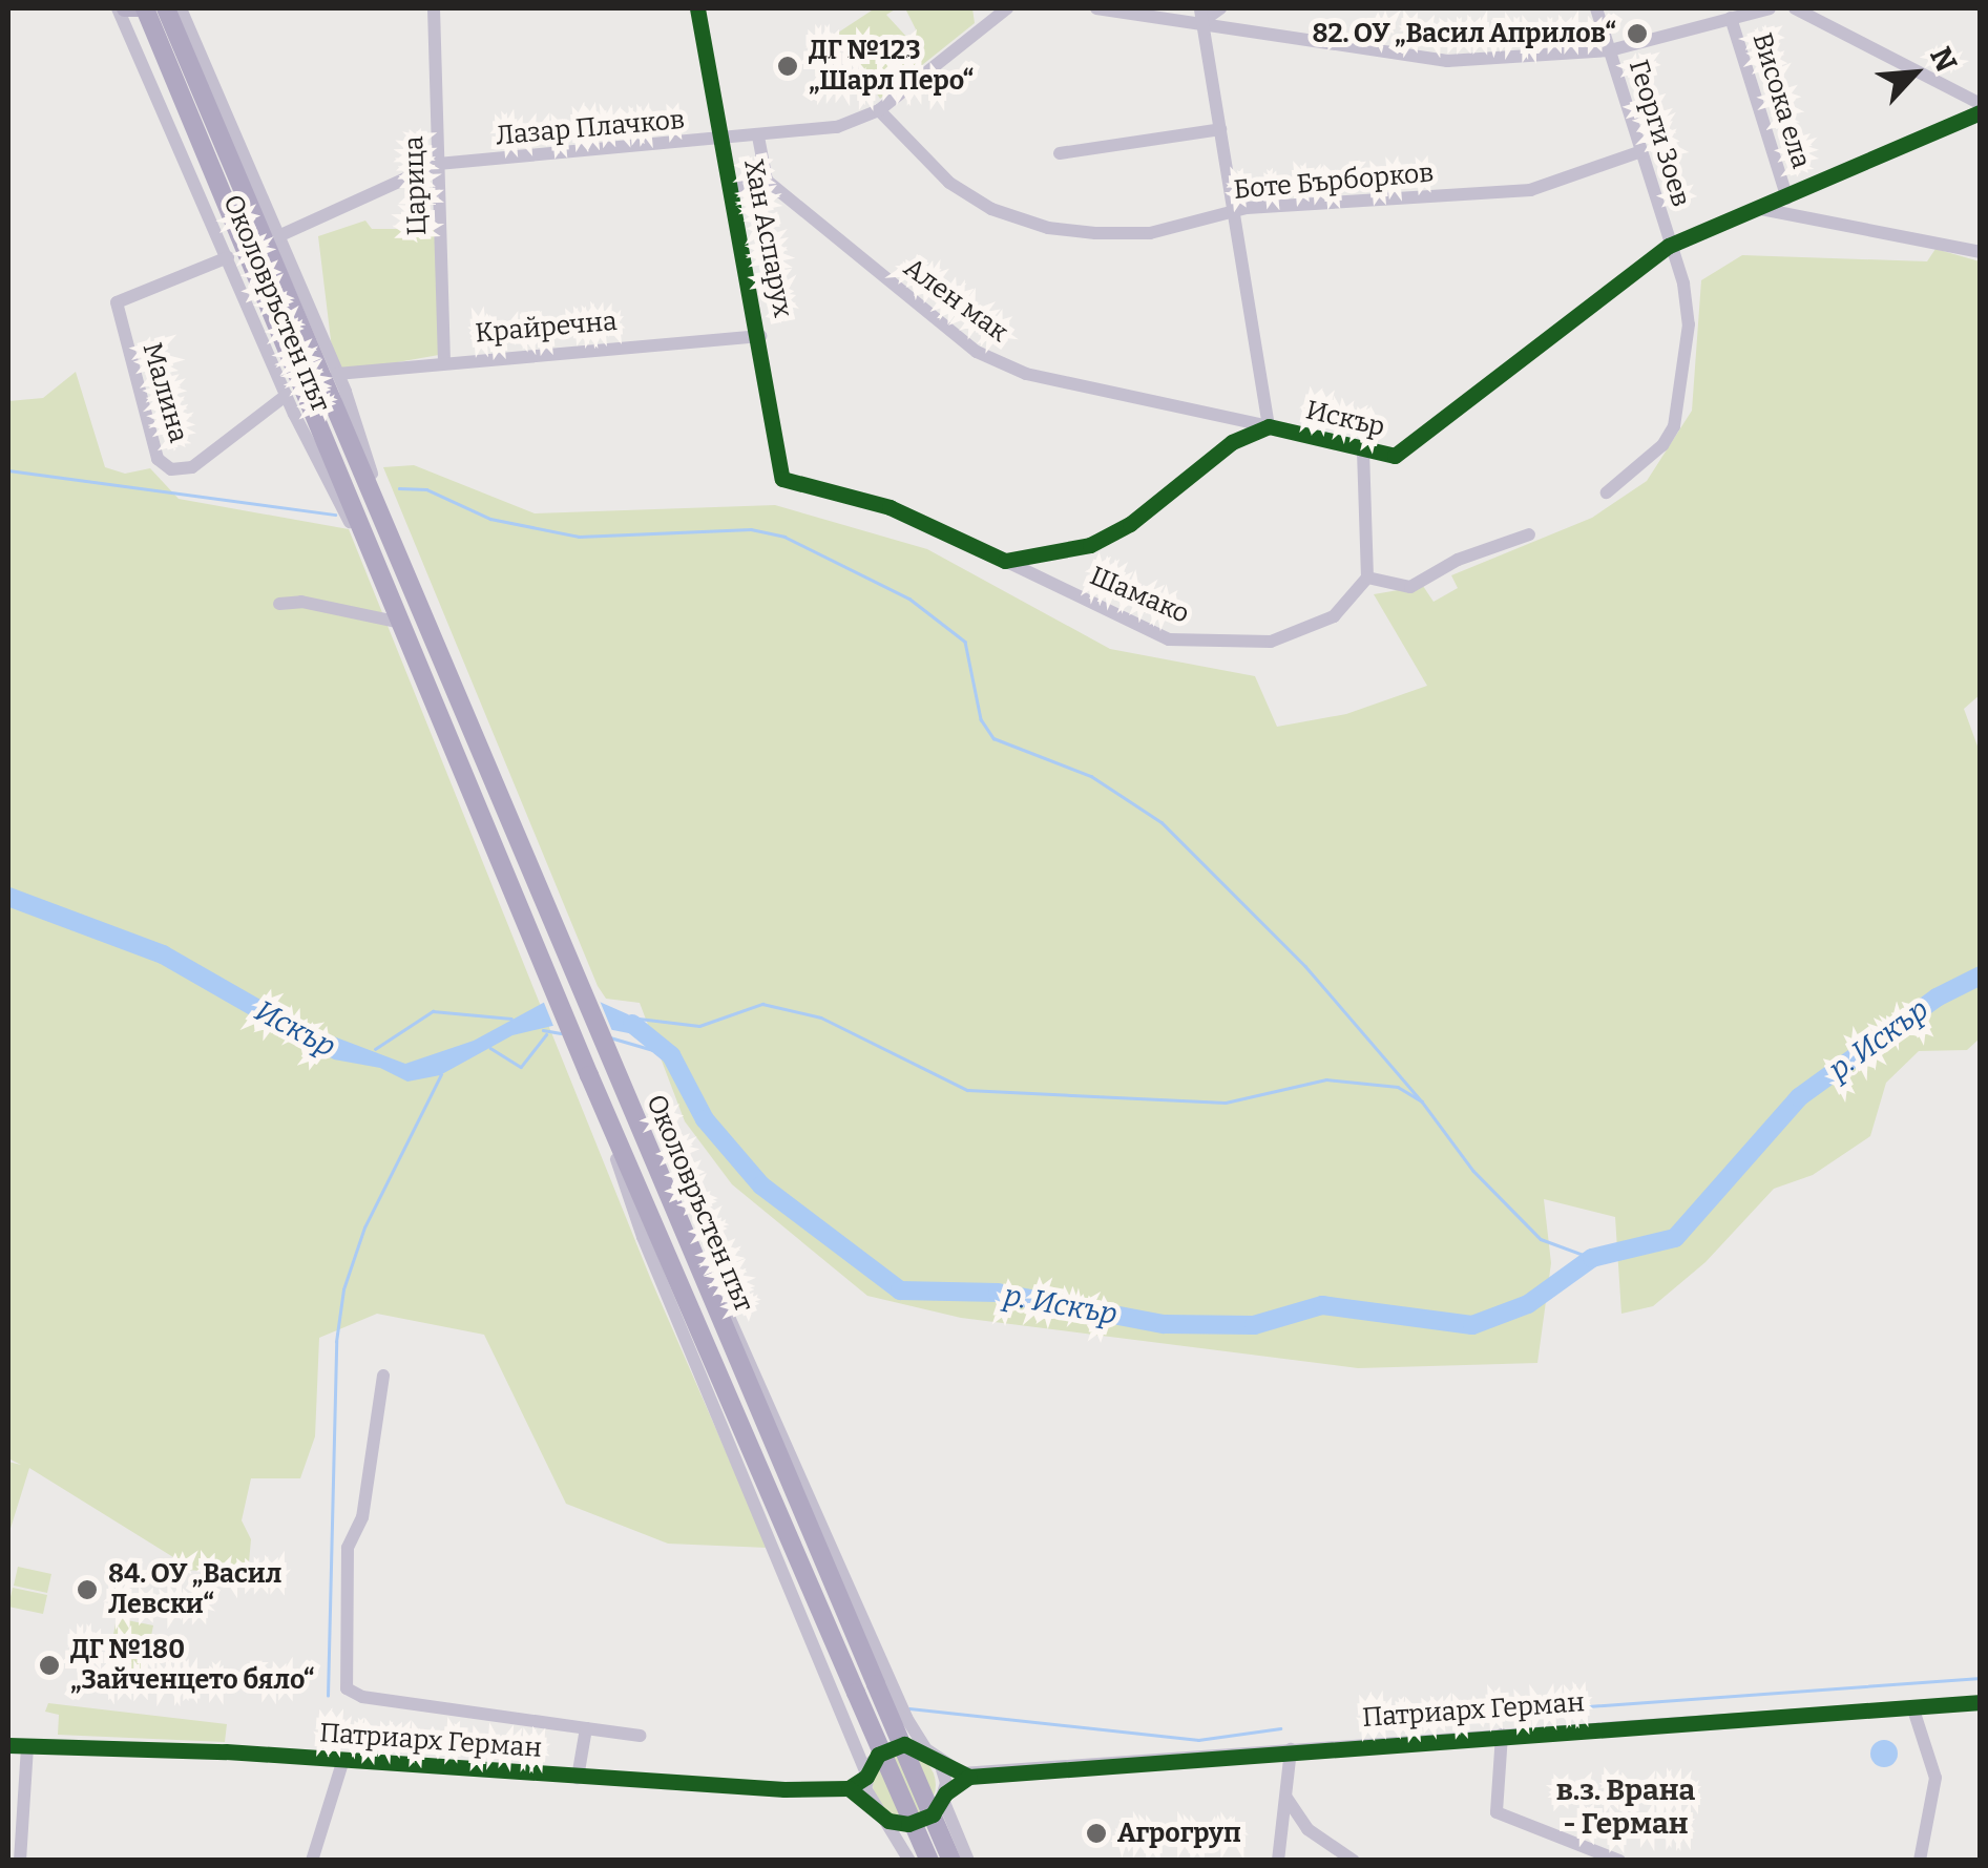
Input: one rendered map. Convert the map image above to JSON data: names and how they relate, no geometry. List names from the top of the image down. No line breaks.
{"streets":{"highway":["Околовръстен път"],"street":["Висока ела","Лазар Плачков","Георги Зоев","Боте Бърборков","Царица","Хан Аспарух","Ален мак","Крайречна","Малина","Искър","Шамако","Патриарх Герман"]},"crossings":[["Висока ела","Искър"],["Лазар Плачков","Боте Бърборков"],["Лазар Плачков","Царица"],["Лазар Плачков","Хан Аспарух"],["Лазар Плачков","Околовръстен път"],["Георги Зоев","Боте Бърборков"],["Георги Зоев","Искър"],["Царица","Крайречна"],["Хан Аспарух","Крайречна"],["Хан Аспарух","Искър"],["Хан Аспарух","Шамако"],["Ален мак","Искър"],["Околовръстен път","Крайречна"],["Околовръстен път","Малина"],["Искър","Шамако"]],"districts":["в.з. Врана - Герман"],"water":["Искър","р. Искър"],"places":["82. ОУ „Васил Априлов“","ДГ №123 „Шарл Перо“","84. ОУ „Васил Левски“","ДГ №180 „Зайченцето бяло“","Агрогруп"],"north":"top right"}
